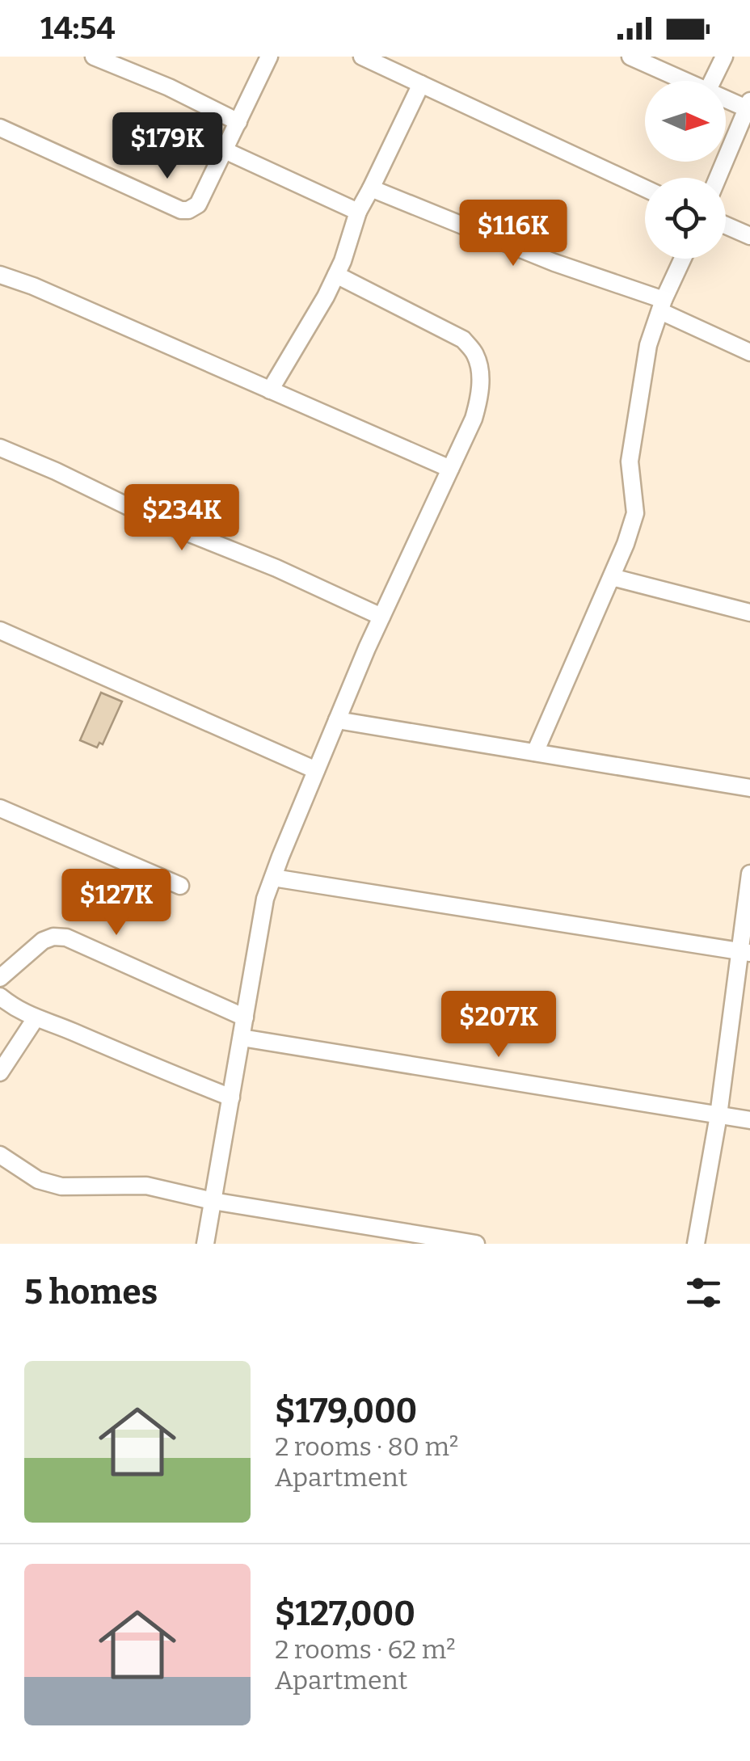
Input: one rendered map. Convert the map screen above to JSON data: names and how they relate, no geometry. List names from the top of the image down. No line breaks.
{"north":"right","page":{"status":"14:54","price":["$179K","$116K","$234K","$127K","$207K"],"heading":"5 homes","list":[{"name":"$179,000","note":"2 rooms · 80 m² · Apartment"},{"name":"$127,000","note":"2 rooms · 62 m² · Apartment"}]}}
